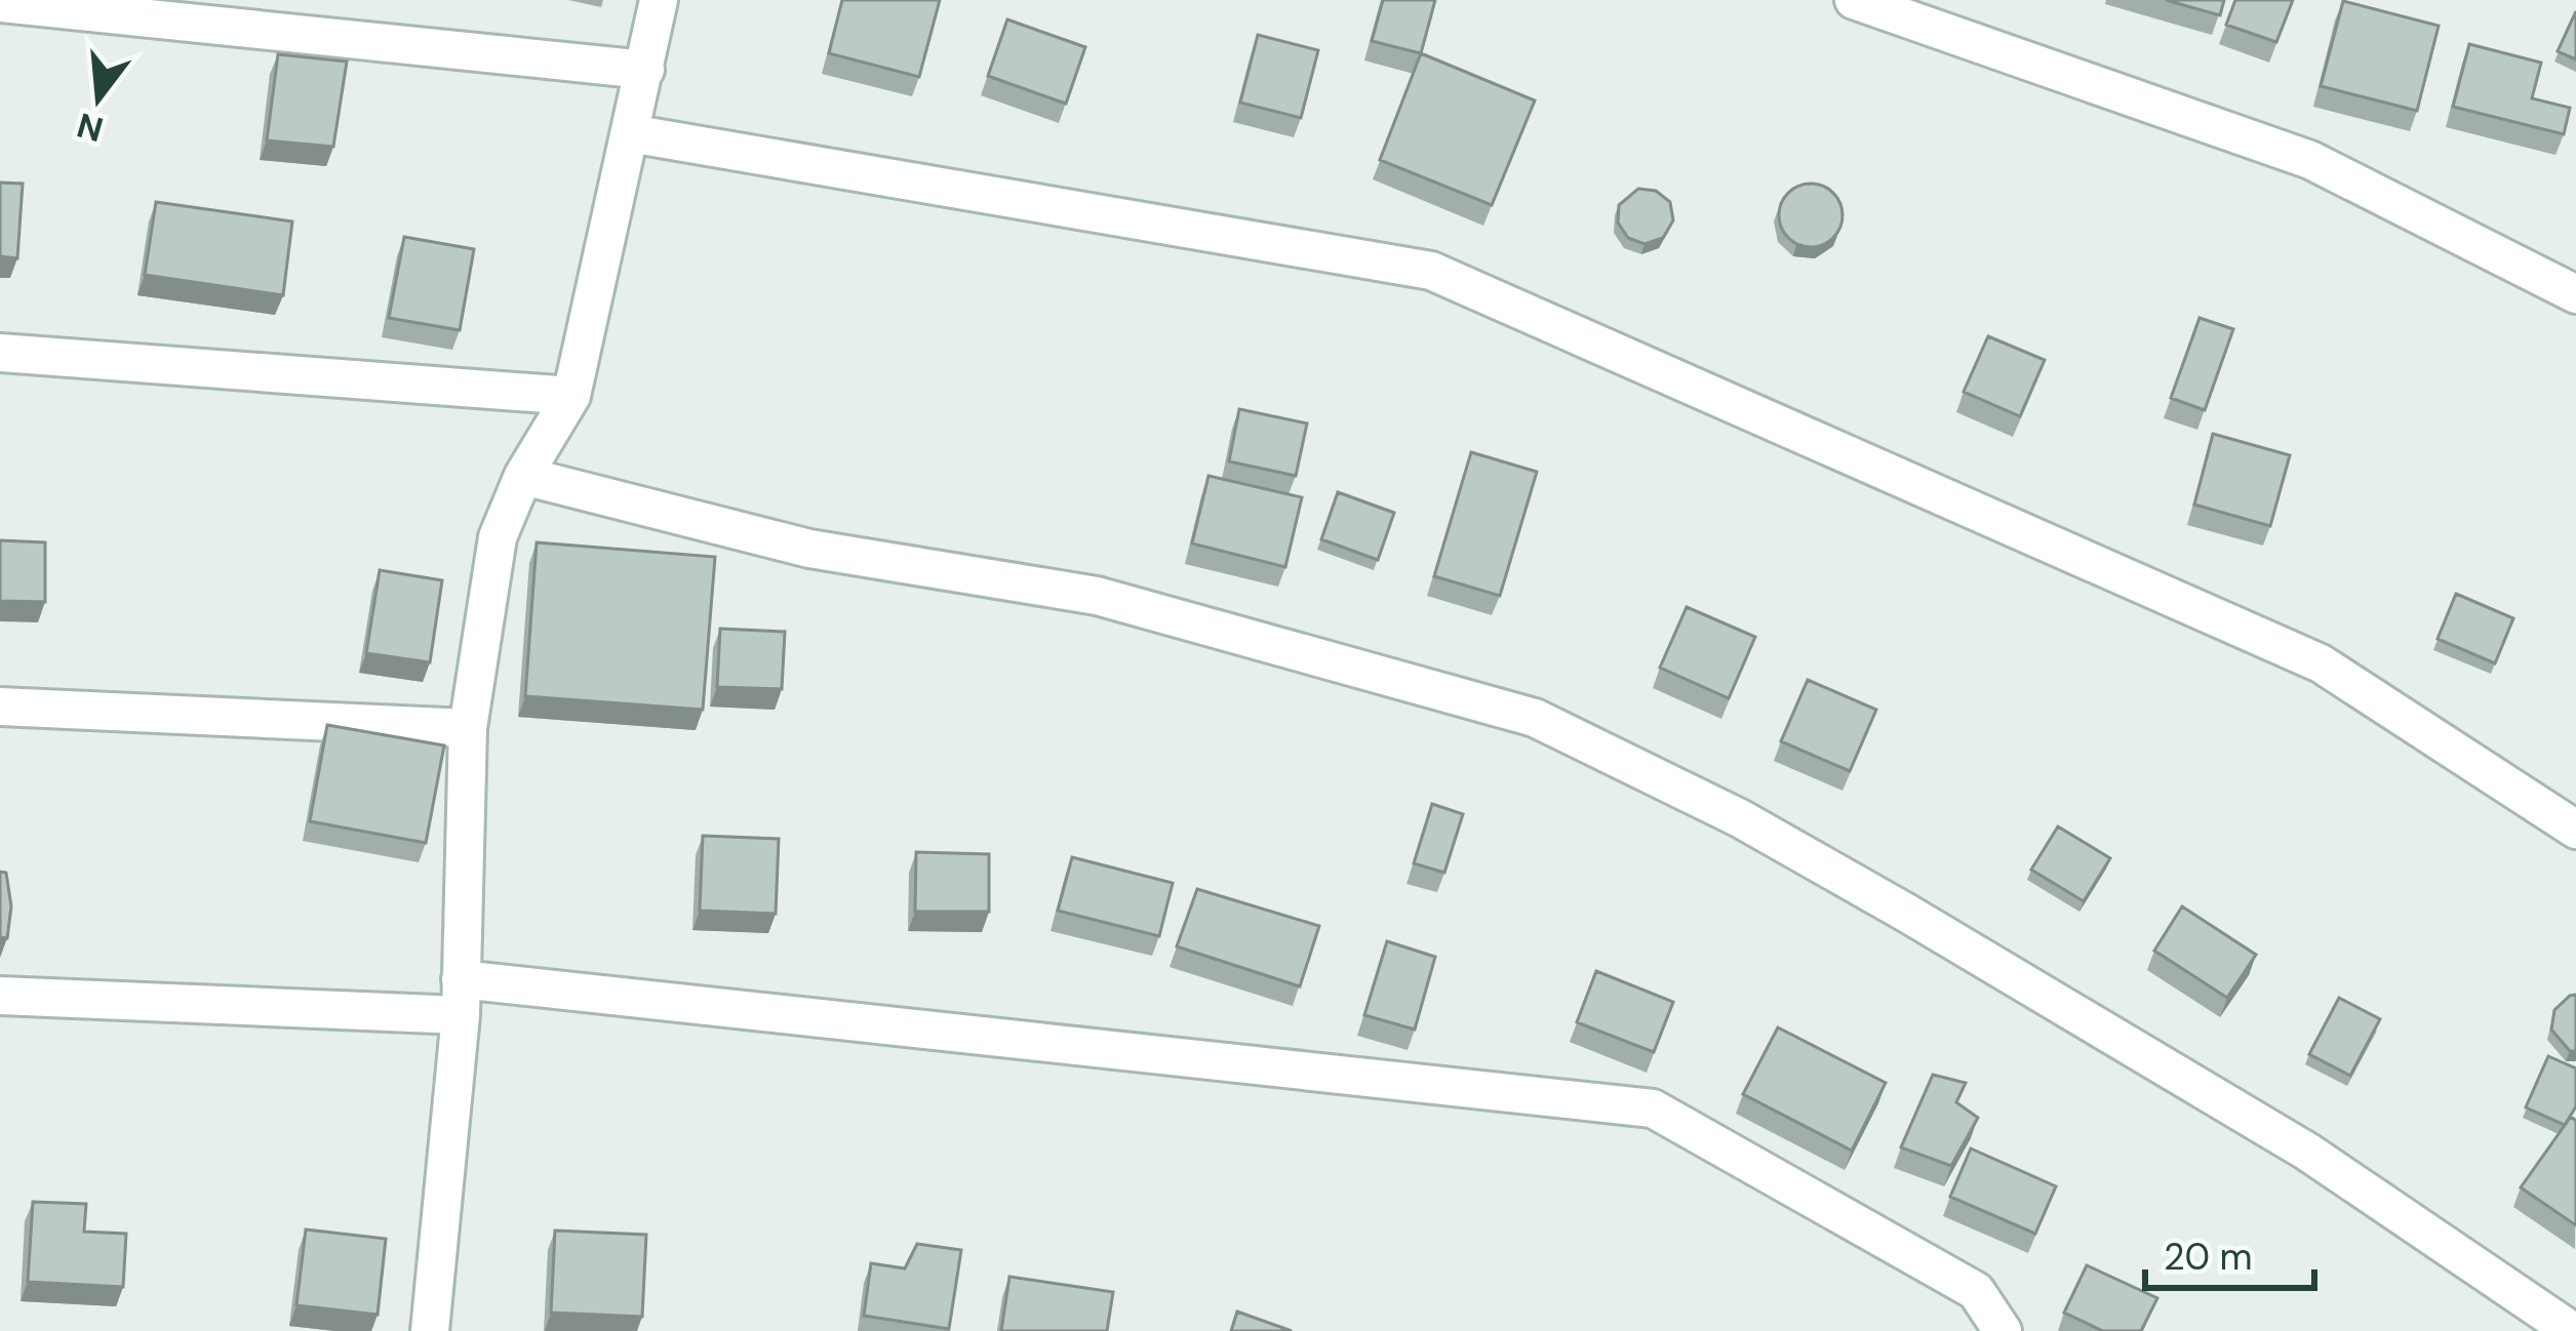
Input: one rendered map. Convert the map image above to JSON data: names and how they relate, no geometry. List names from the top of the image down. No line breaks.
{"scale_bar":"20 m","north":"bottom"}
